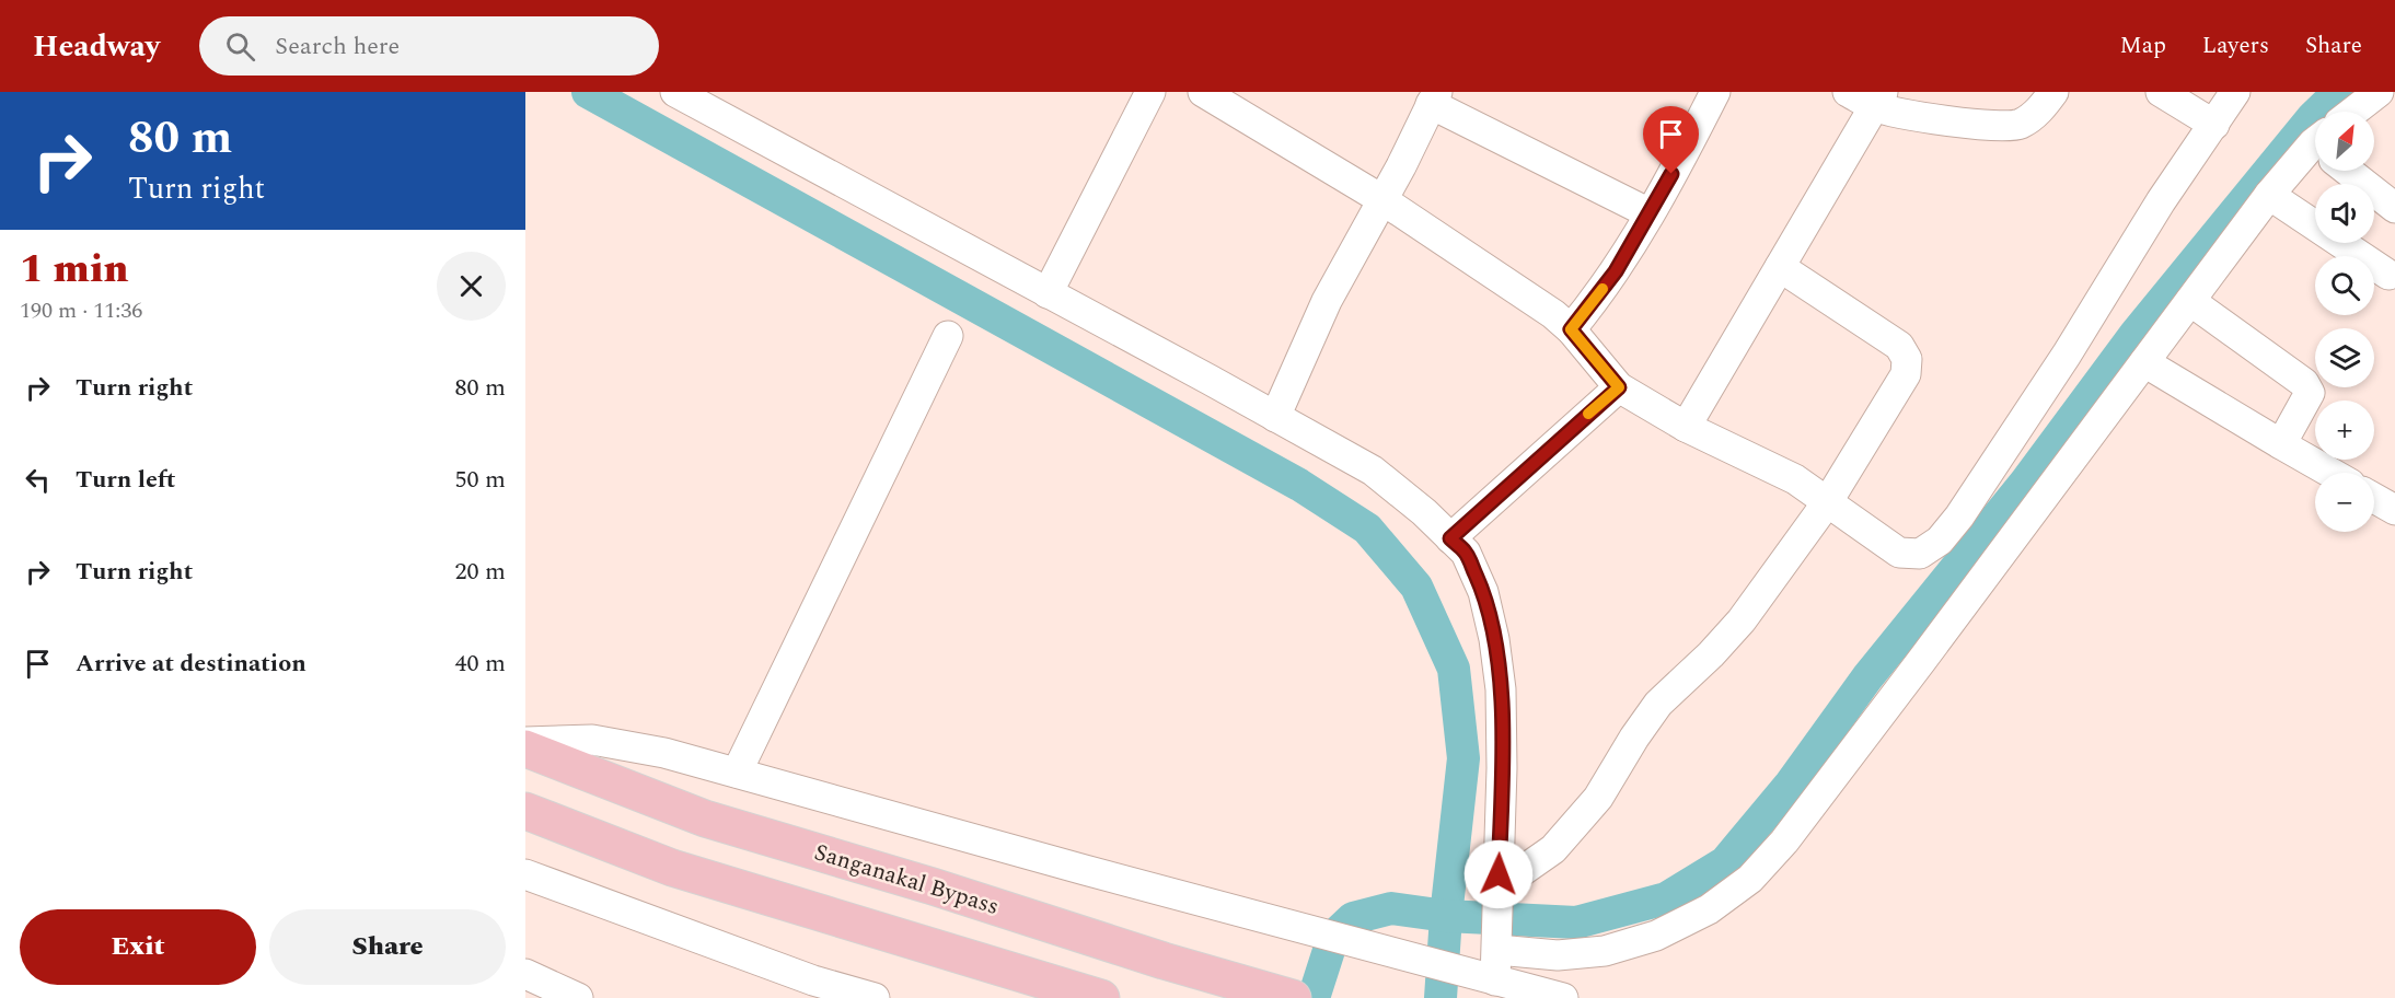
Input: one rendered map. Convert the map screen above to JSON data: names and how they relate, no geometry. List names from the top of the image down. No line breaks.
{"streets":{"main road":["Sanganakal Bypass"]},"north":"top right","page":{"header":"Headway","search":"Search here","nav":["Map","Layers","Share"],"turn":["80 m","Turn right"],"map_buttons":["+","−"],"heading":["1 min","190 m · 11:36"],"list":[{"name":"Turn right","value":"80 m"},{"name":"Turn left","value":"50 m"},{"name":"Turn right","value":"20 m"},{"name":"Arrive at destination","value":"40 m"}],"buttons":["Exit","Share"]}}
